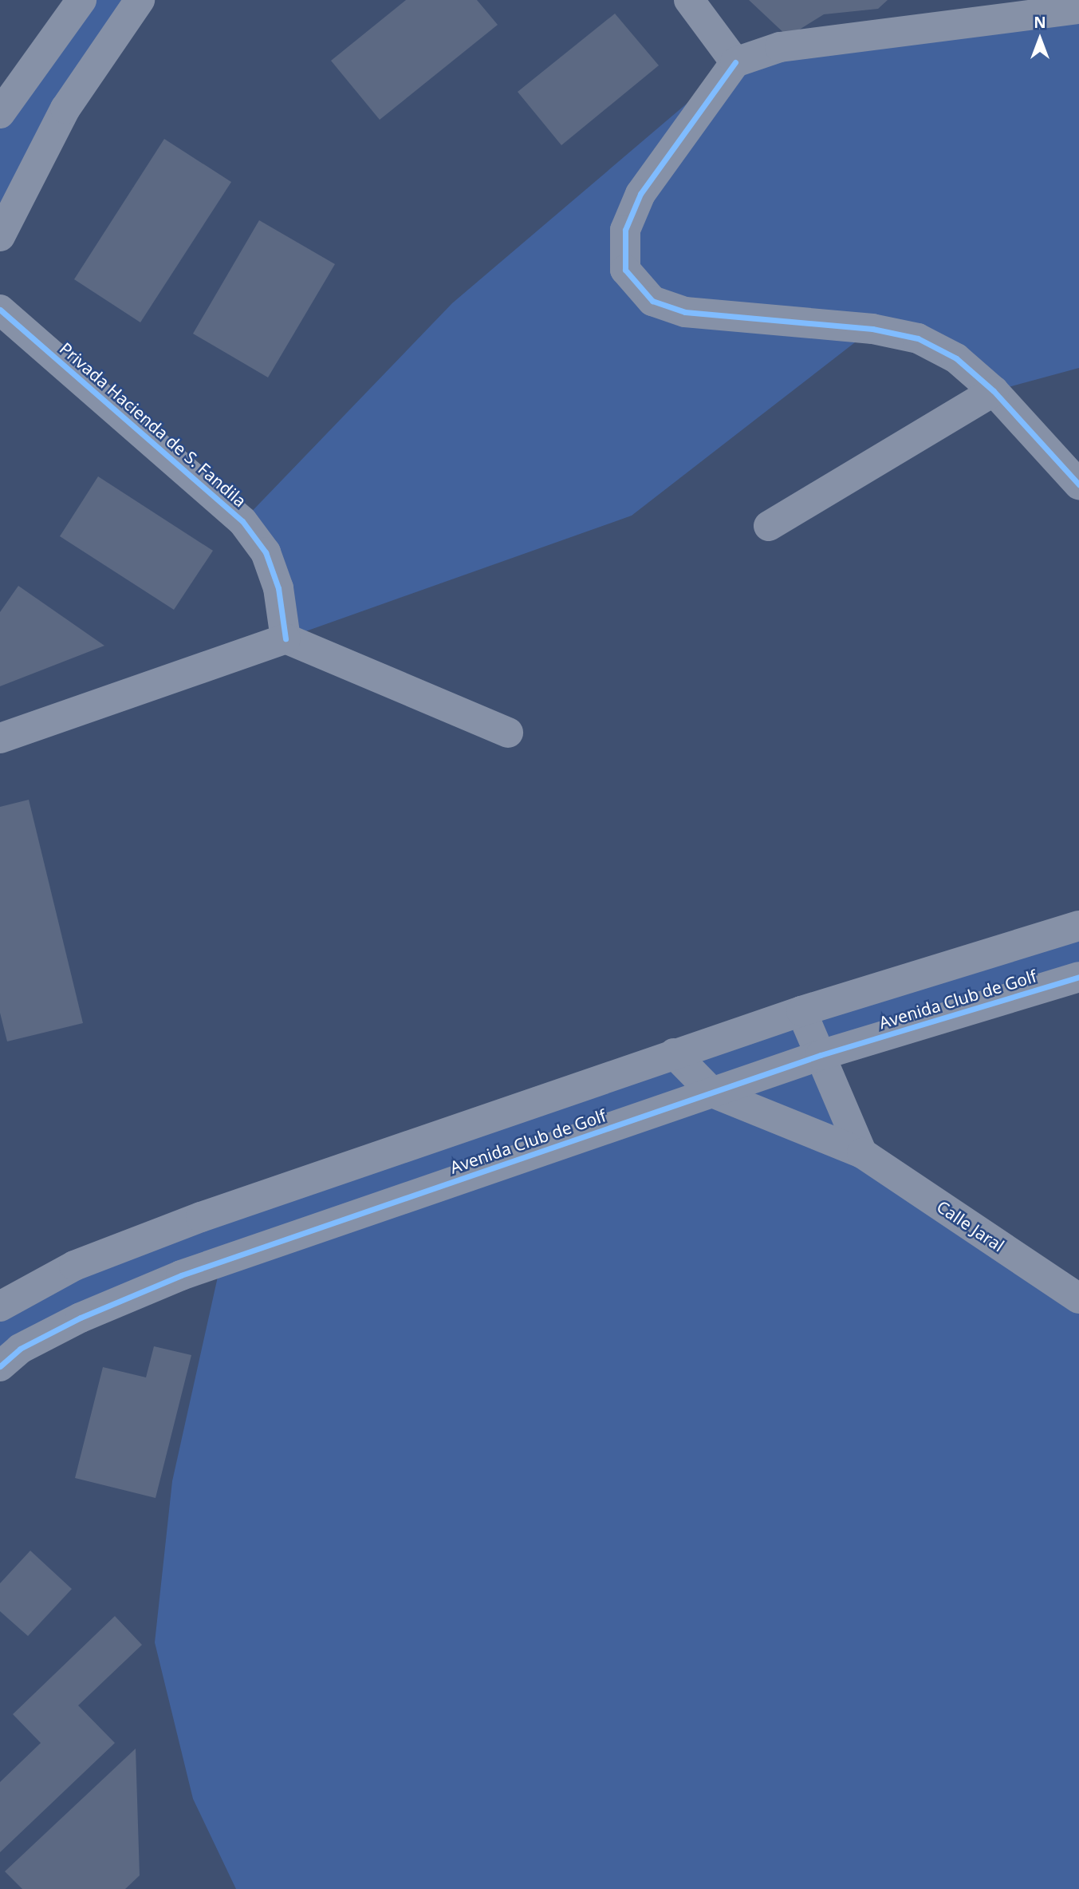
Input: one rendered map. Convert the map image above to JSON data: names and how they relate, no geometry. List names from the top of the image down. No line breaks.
{"streets":{"street":["Privada Hacienda de S. Fandila","Avenida Club de Golf","Calle Jaral"]},"crossings":[["Avenida Club de Golf","Calle Jaral"]],"north":"top"}
